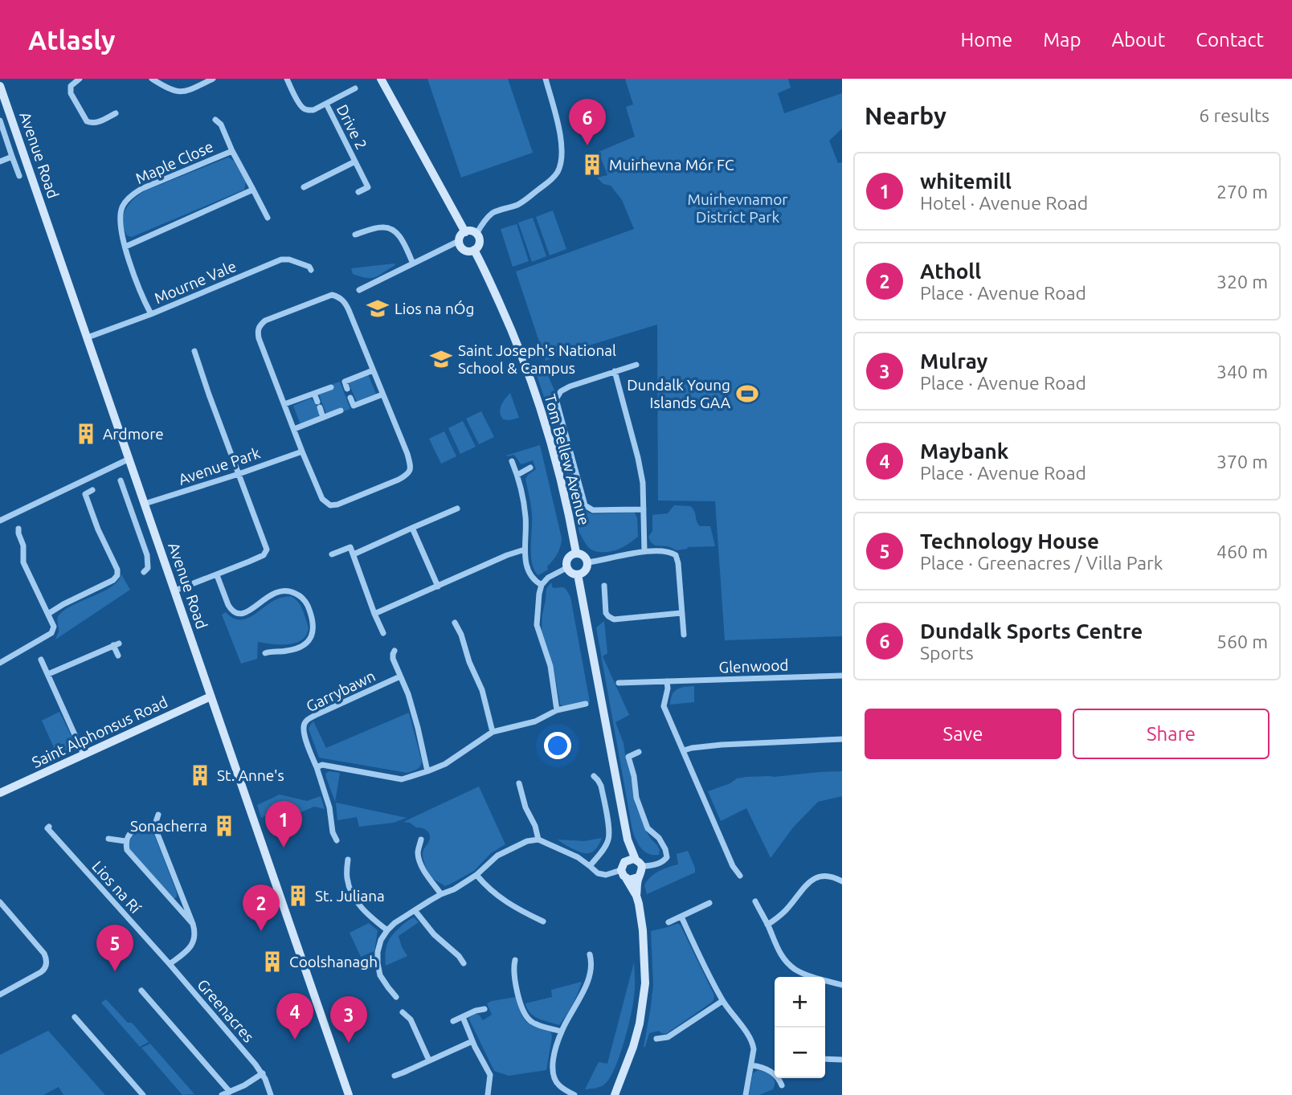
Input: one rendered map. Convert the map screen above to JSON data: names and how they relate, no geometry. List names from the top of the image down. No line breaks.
{"streets":{"street":["Drive 2","Avenue Road","Maple Close","Mourne Vale","Tom Bellew Avenue","Avenue Park","Glenwood","Garrybawn","Saint Alphonsus Road","Lios na Rí","Greenacres"]},"crossings":[["Avenue Road","Mourne Vale"],["Avenue Road","Avenue Park"],["Avenue Road","Saint Alphonsus Road"],["Maple Close","Mourne Vale"],["Lios na Rí","Greenacres"]],"parks":["Muirhevnamor District Park"],"places":{"building":["Muirhevna Mór FC","Ardmore","St. Anne's","Sonacherra","St. Juliana","Coolshanagh"],"school or university":["Lios na nÓg","Saint Joseph's National School & Campus"],"sports":["Dundalk Young Islands GAA"]},"page":{"header":"Atlasly","nav":["Home","Map","About","Contact"],"heading":["Nearby","6 results"],"pins":["6","1","2","5","4","3"],"list":[{"mark":"1","name":"whitemill","note":"Hotel · Avenue Road","value":"270 m"},{"mark":"2","name":"Atholl","note":"Place · Avenue Road","value":"320 m"},{"mark":"3","name":"Mulray","note":"Place · Avenue Road","value":"340 m"},{"mark":"4","name":"Maybank","note":"Place · Avenue Road","value":"370 m"},{"mark":"5","name":"Technology House","note":"Place · Greenacres / Villa Park","value":"460 m"},{"mark":"6","name":"Dundalk Sports Centre","note":"Sports","value":"560 m"}],"buttons":["Save","Share"],"map_buttons":["+","−"]}}
